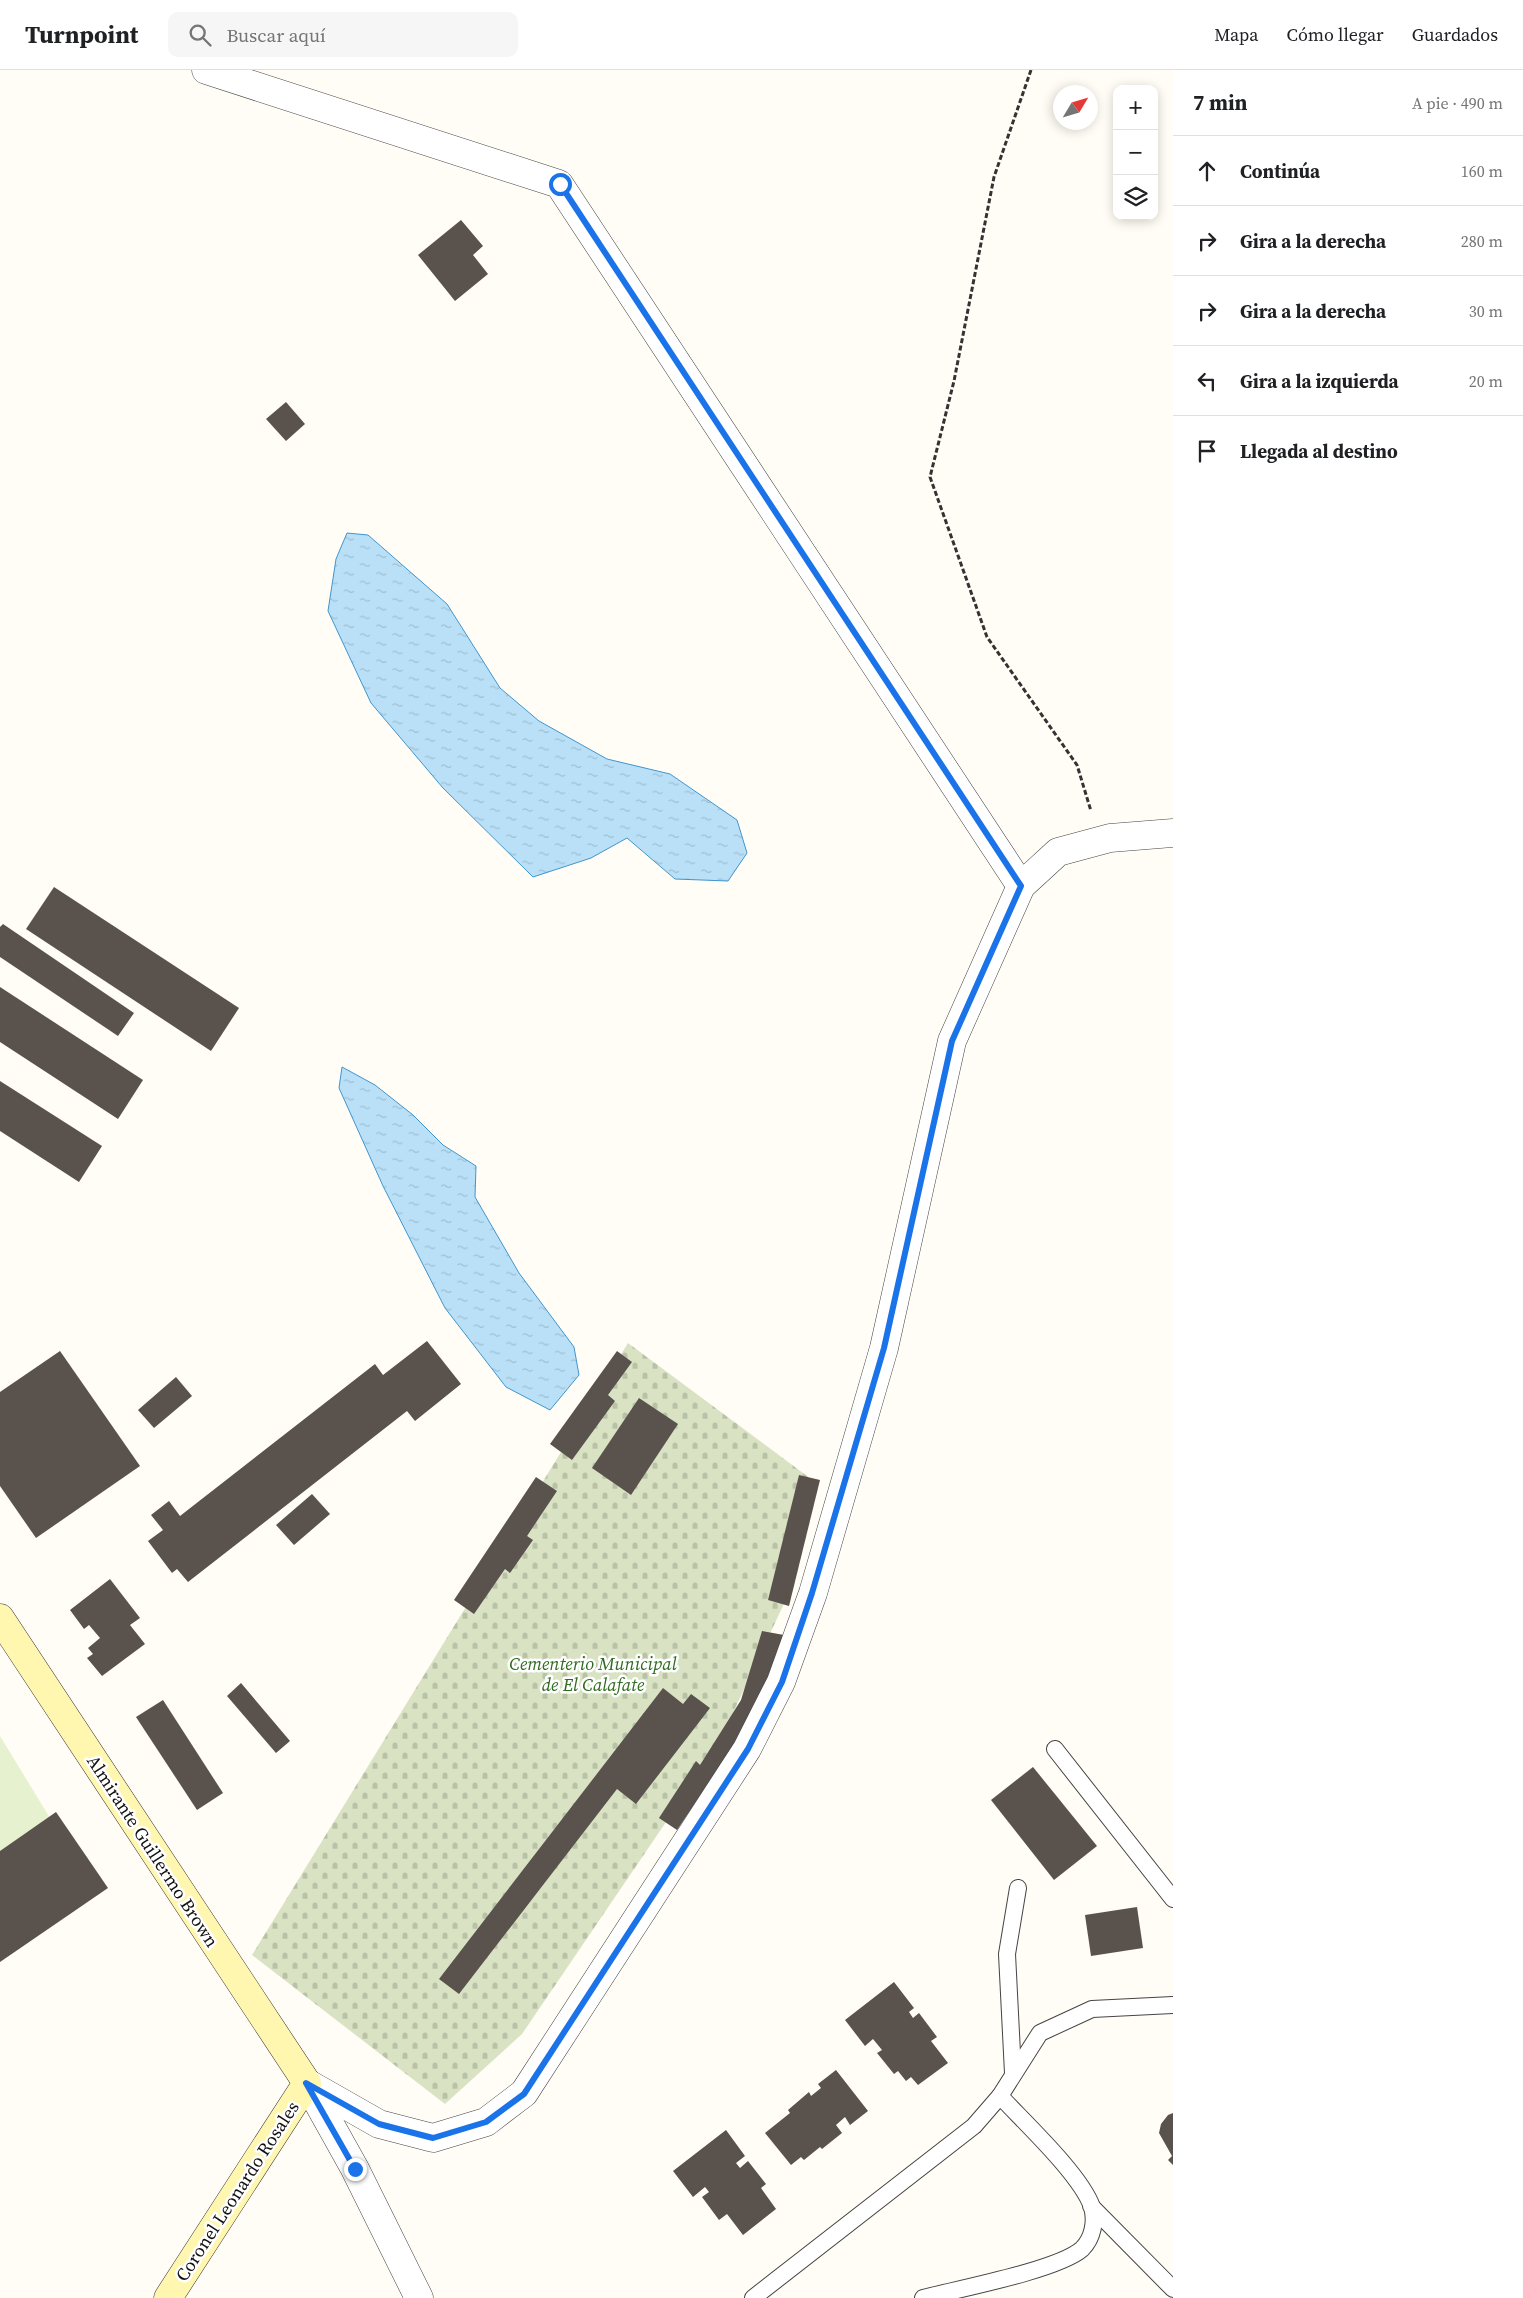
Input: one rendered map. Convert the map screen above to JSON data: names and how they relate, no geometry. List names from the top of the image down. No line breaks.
{"streets":{"main road":["Almirante Guillermo Brown","Coronel Leonardo Rosales"]},"crossings":[["Almirante Guillermo Brown","Coronel Leonardo Rosales"]],"parks":["Cementerio Municipal de El Calafate"],"north":"top right","page":{"header":"Turnpoint","search":"Buscar aquí","nav":["Mapa","Cómo llegar","Guardados"],"heading":["7 min","A pie · 490 m"],"map_buttons":["+","−"],"list":[["Continúa","160 m"],["Gira a la derecha","280 m"],["Gira a la derecha","30 m"],["Gira a la izquierda","20 m"],"Llegada al destino"]}}
